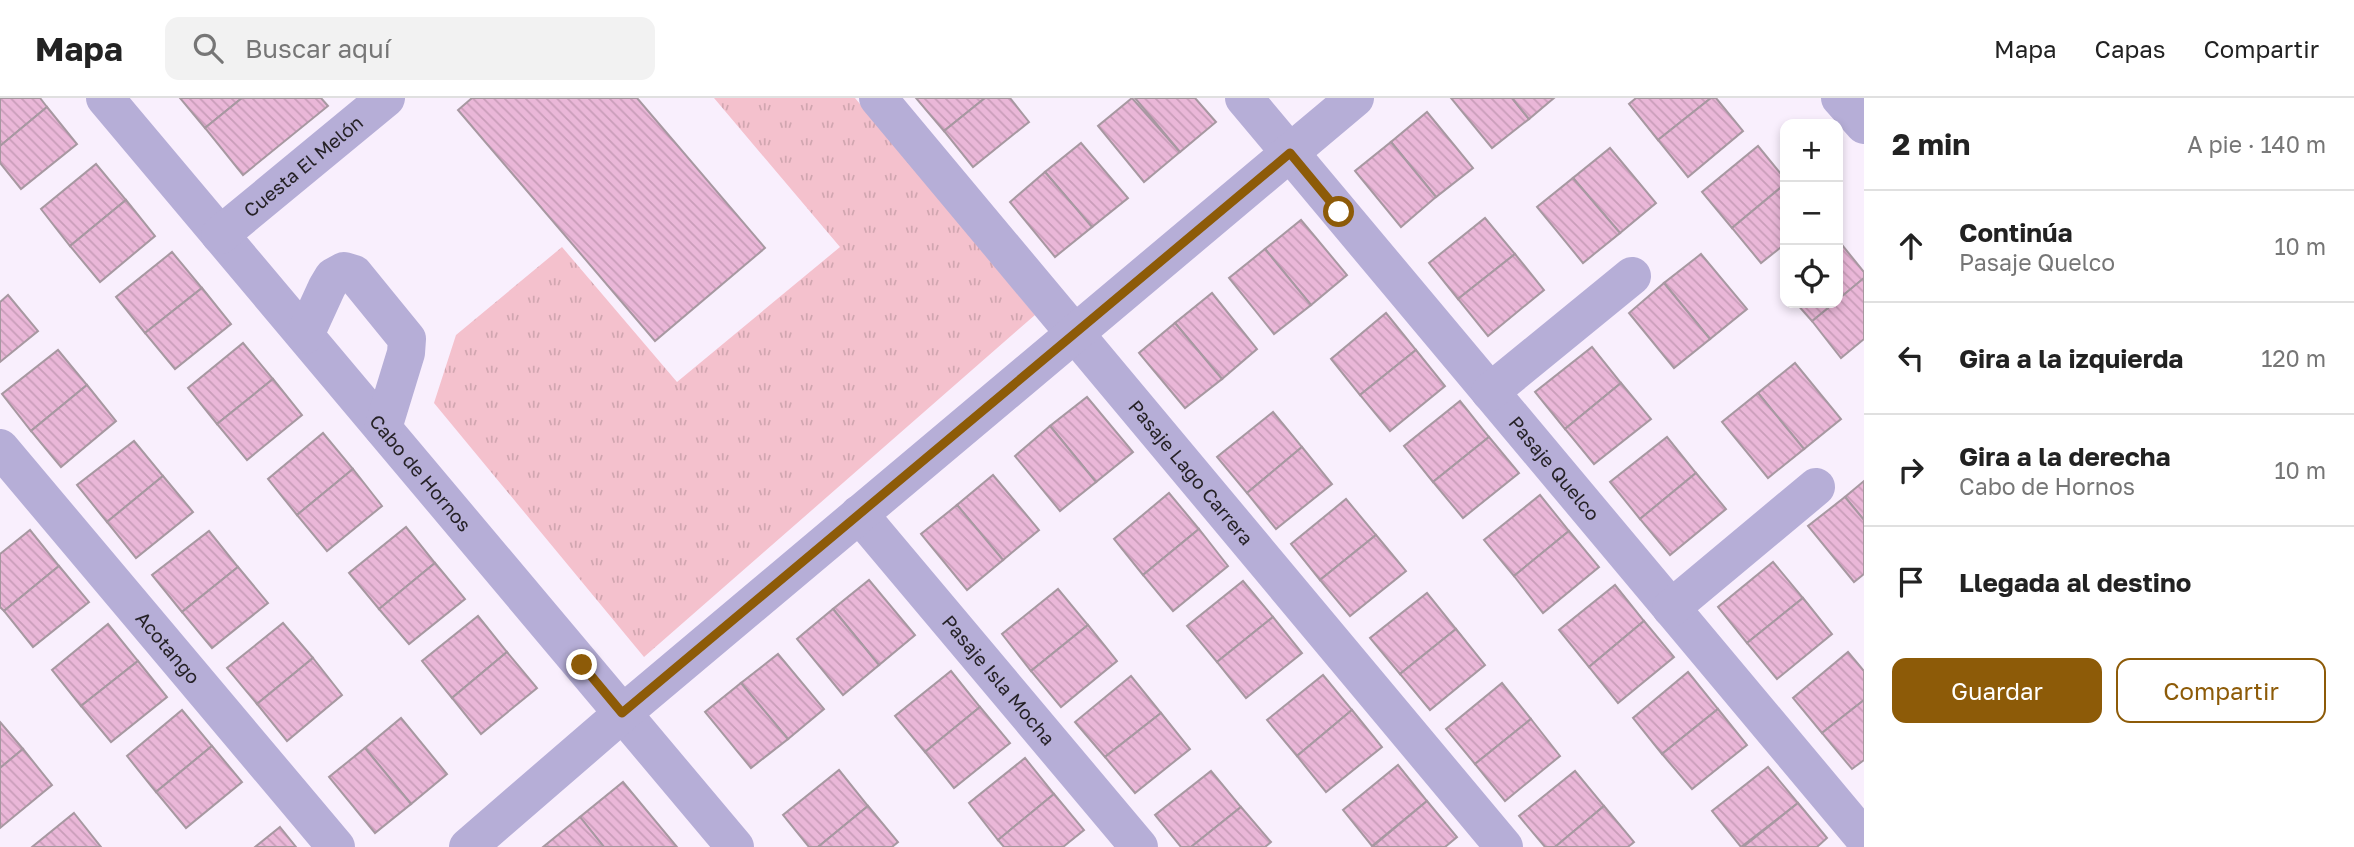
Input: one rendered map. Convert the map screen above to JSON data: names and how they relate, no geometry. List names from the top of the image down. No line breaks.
{"streets":{"street":["Cuesta El Melón","Pasaje Quelco","Cabo de Hornos","Pasaje Lago Carrera","Acotango","Pasaje Isla Mocha"]},"crossings":[["Cuesta El Melón","Cabo de Hornos"]],"page":{"header":"Mapa","search":"Buscar aquí","nav":["Mapa","Capas","Compartir"],"heading":["2 min","A pie · 140 m"],"map_buttons":["+","−"],"list":[["Continúa","Pasaje Quelco","10 m"],["Gira a la izquierda","120 m"],["Gira a la derecha","Cabo de Hornos","10 m"],"Llegada al destino"],"buttons":["Guardar","Compartir"]}}
